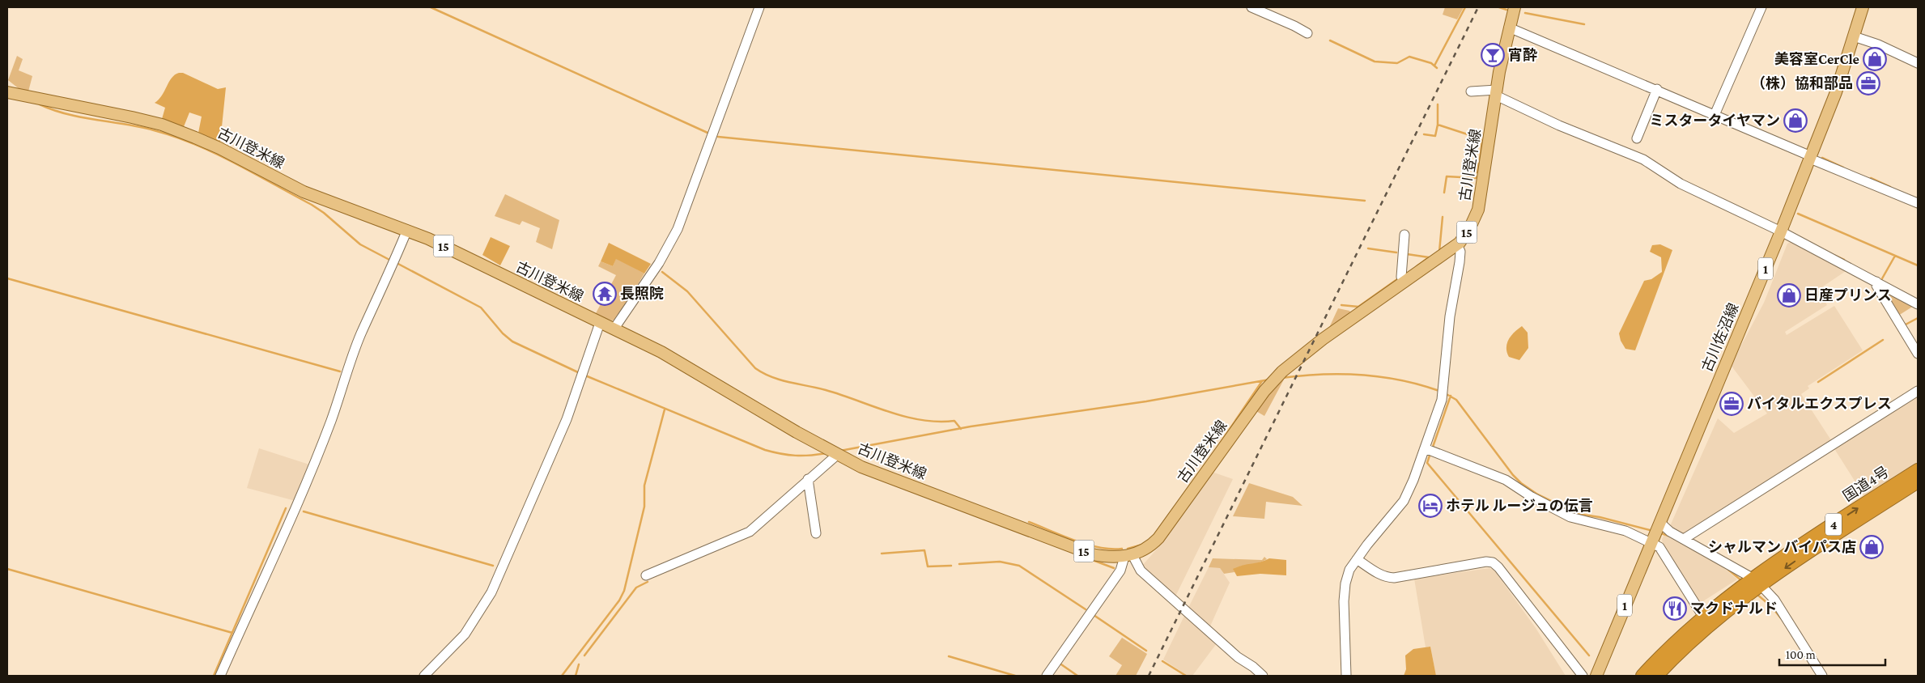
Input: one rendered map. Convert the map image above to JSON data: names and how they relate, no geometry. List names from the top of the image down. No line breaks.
{"streets":{"highway":["国道4号","4"],"main road":["古川登米線","15","1","古川佐沼線"]},"places":{"bar":["宵酔"],"shop":["美容室CerCle","ミスタータイヤマン","日産プリンス","シャルマン バイパス店"],"office":["（株）協和部品","バイタルエクスプレス"],"temple":["長照院"],"hotel":["ホテル ルージュの伝言"],"restaurant":["マクドナルド"]},"scale_bar":"100 m"}
